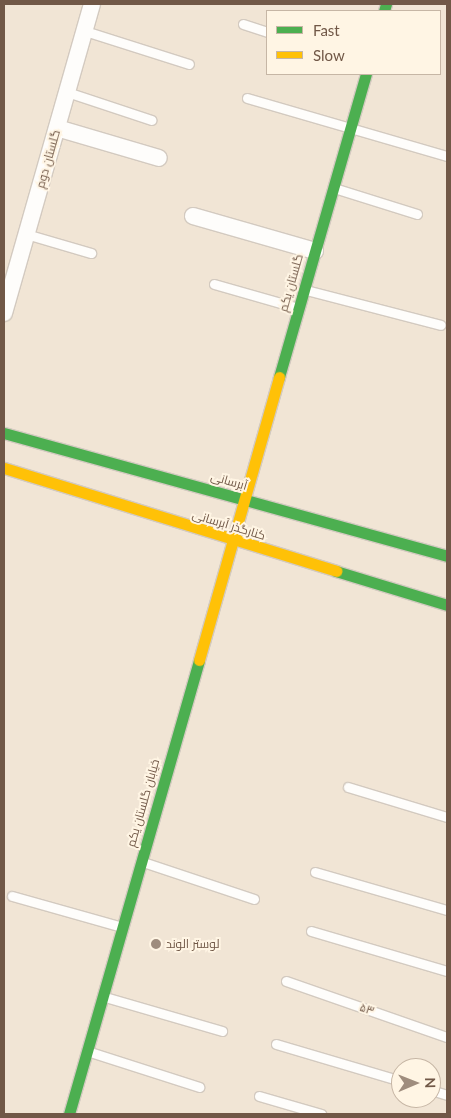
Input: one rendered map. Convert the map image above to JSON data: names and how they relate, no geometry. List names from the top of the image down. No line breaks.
{"streets":{"street":["گلستان دوم","گلستان یکم","آبرسانی","کنارگذر آبرسانی","خیابان گلستان یکم"],"lane":["۵۳"]},"crossings":[["گلستان یکم","آبرسانی"],["گلستان یکم","خیابان گلستان یکم"],["آبرسانی","خیابان گلستان یکم"],["کنارگذر آبرسانی","خیابان گلستان یکم"]],"places":["لوستر الوند"],"legend":["Fast","Slow"],"north":"right"}
